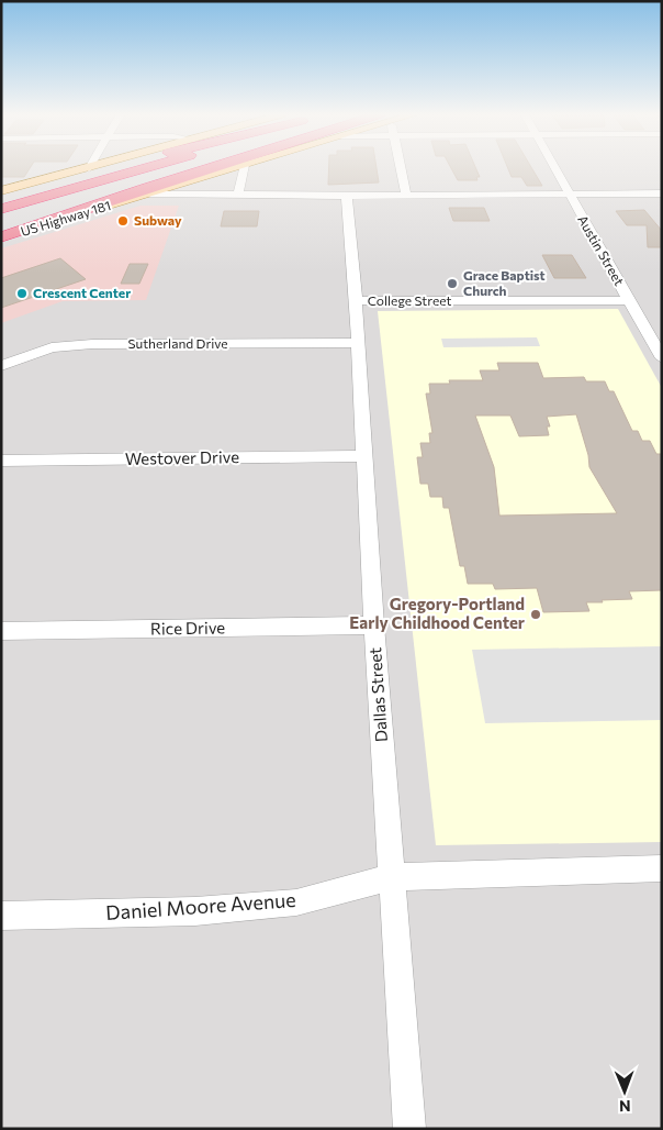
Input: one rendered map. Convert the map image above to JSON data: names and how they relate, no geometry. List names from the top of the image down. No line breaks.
{"streets":{"main road":["US Highway 181"],"street":["Austin Street","College Street","Sutherland Drive","Westover Drive","Rice Drive","Dallas Street","Daniel Moore Avenue"]},"crossings":[["Austin Street","College Street"],["College Street","Dallas Street"],["Sutherland Drive","Dallas Street"],["Westover Drive","Dallas Street"],["Rice Drive","Dallas Street"],["Dallas Street","Daniel Moore Avenue"]],"places":["Subway","Grace Baptist Church","Crescent Center","Gregory-Portland Early Childhood Center"],"north":"bottom"}
